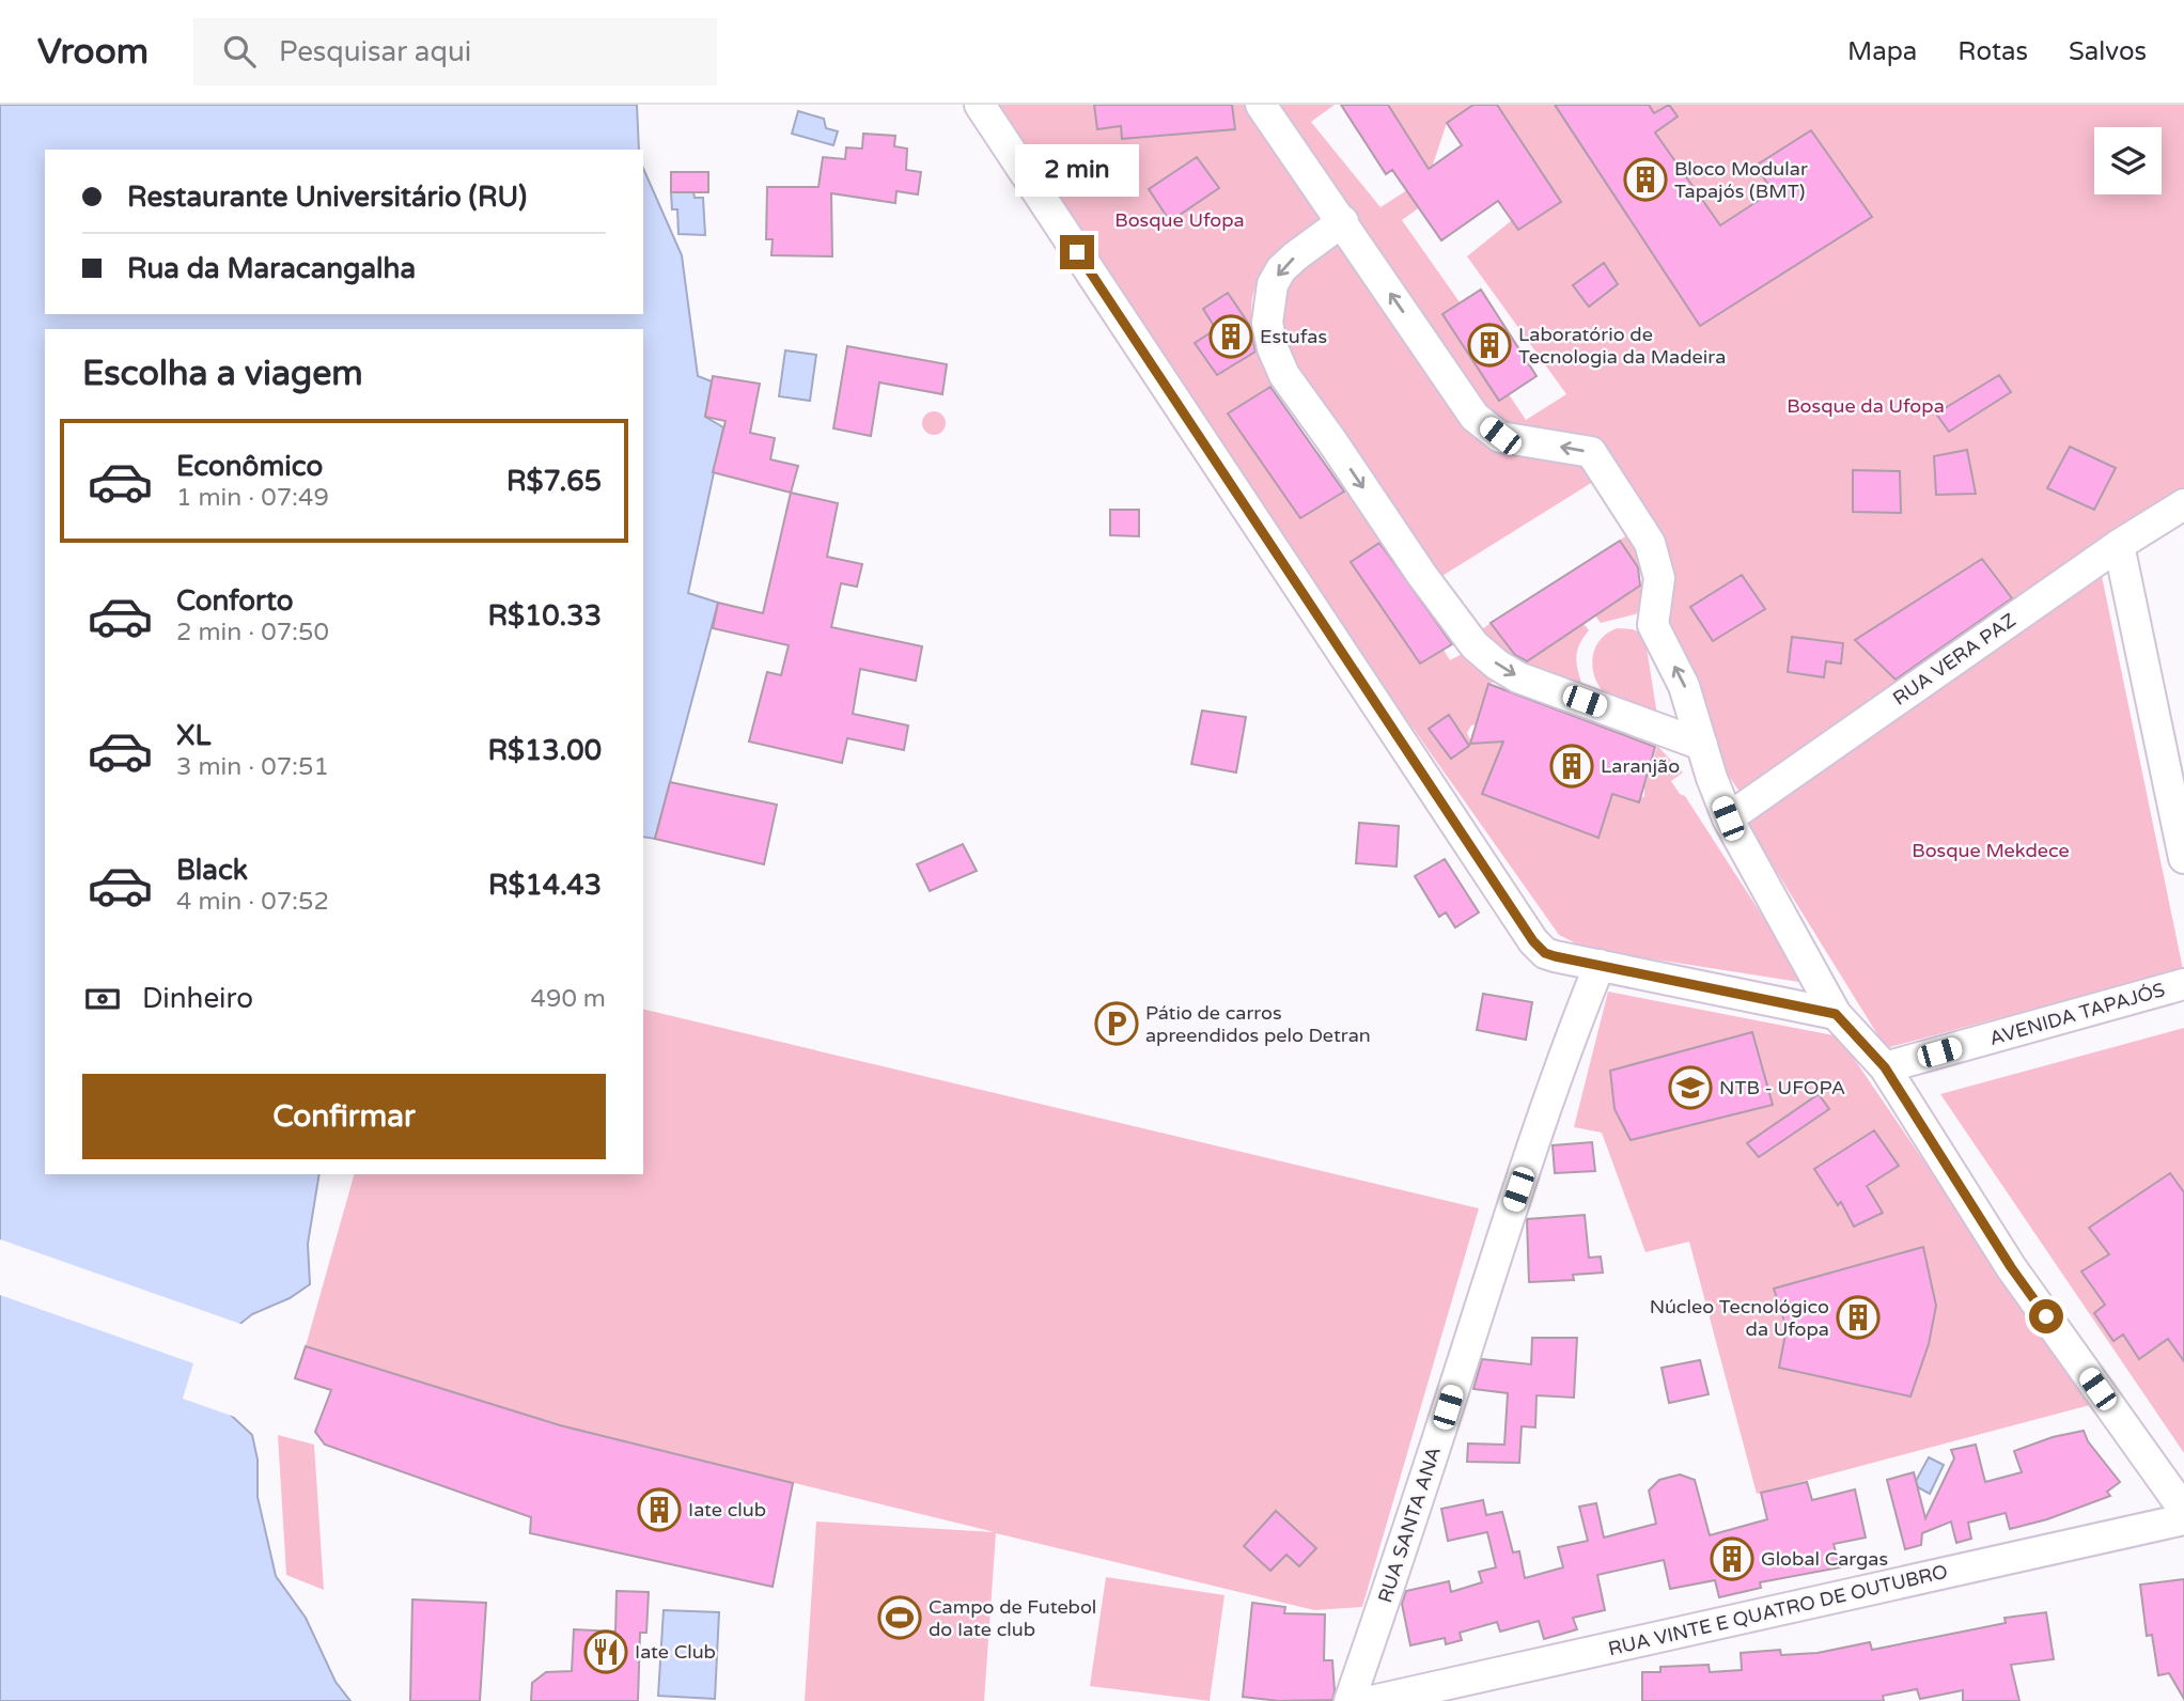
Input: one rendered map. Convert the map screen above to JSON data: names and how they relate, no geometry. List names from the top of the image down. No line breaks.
{"streets":{"street":["RUA VERA PAZ","AVENIDA TAPAJÓS","RUA SANTA ANA","RUA VINTE E QUATRO DE OUTUBRO"]},"parks":["Bosque Ufopa","Bosque da Ufopa","Bosque Mekdece"],"places":{"building":["Bloco Modular Tapajós (BMT)","Estufas","Laboratório de Tecnologia da Madeira","Laranjão","Núcleo Tecnológico da Ufopa","Iate club","Global Cargas"],"parking":["Pátio de carros apreendidos pelo Detran"],"school or university":["NTB - UFOPA"],"sports":["Campo de Futebol do Iate club"],"restaurant":["Iate Club"]},"page":{"header":"Vroom","search":"Pesquisar aqui","nav":["Mapa","Rotas","Salvos"],"bubble":"2 min","banner":["Restaurante Universitário (RU)","Rua da Maracangalha"],"heading":"Escolha a viagem","list":[{"name":"Econômico","note":"1 min · 07:49","value":"R$7.65"},{"name":"Conforto","note":"2 min · 07:50","value":"R$10.33"},{"name":"XL","note":"3 min · 07:51","value":"R$13.00"},{"name":"Black","note":"4 min · 07:52","value":"R$14.43"}],"pay":["Dinheiro","490 m"],"buttons":"Confirmar"}}
